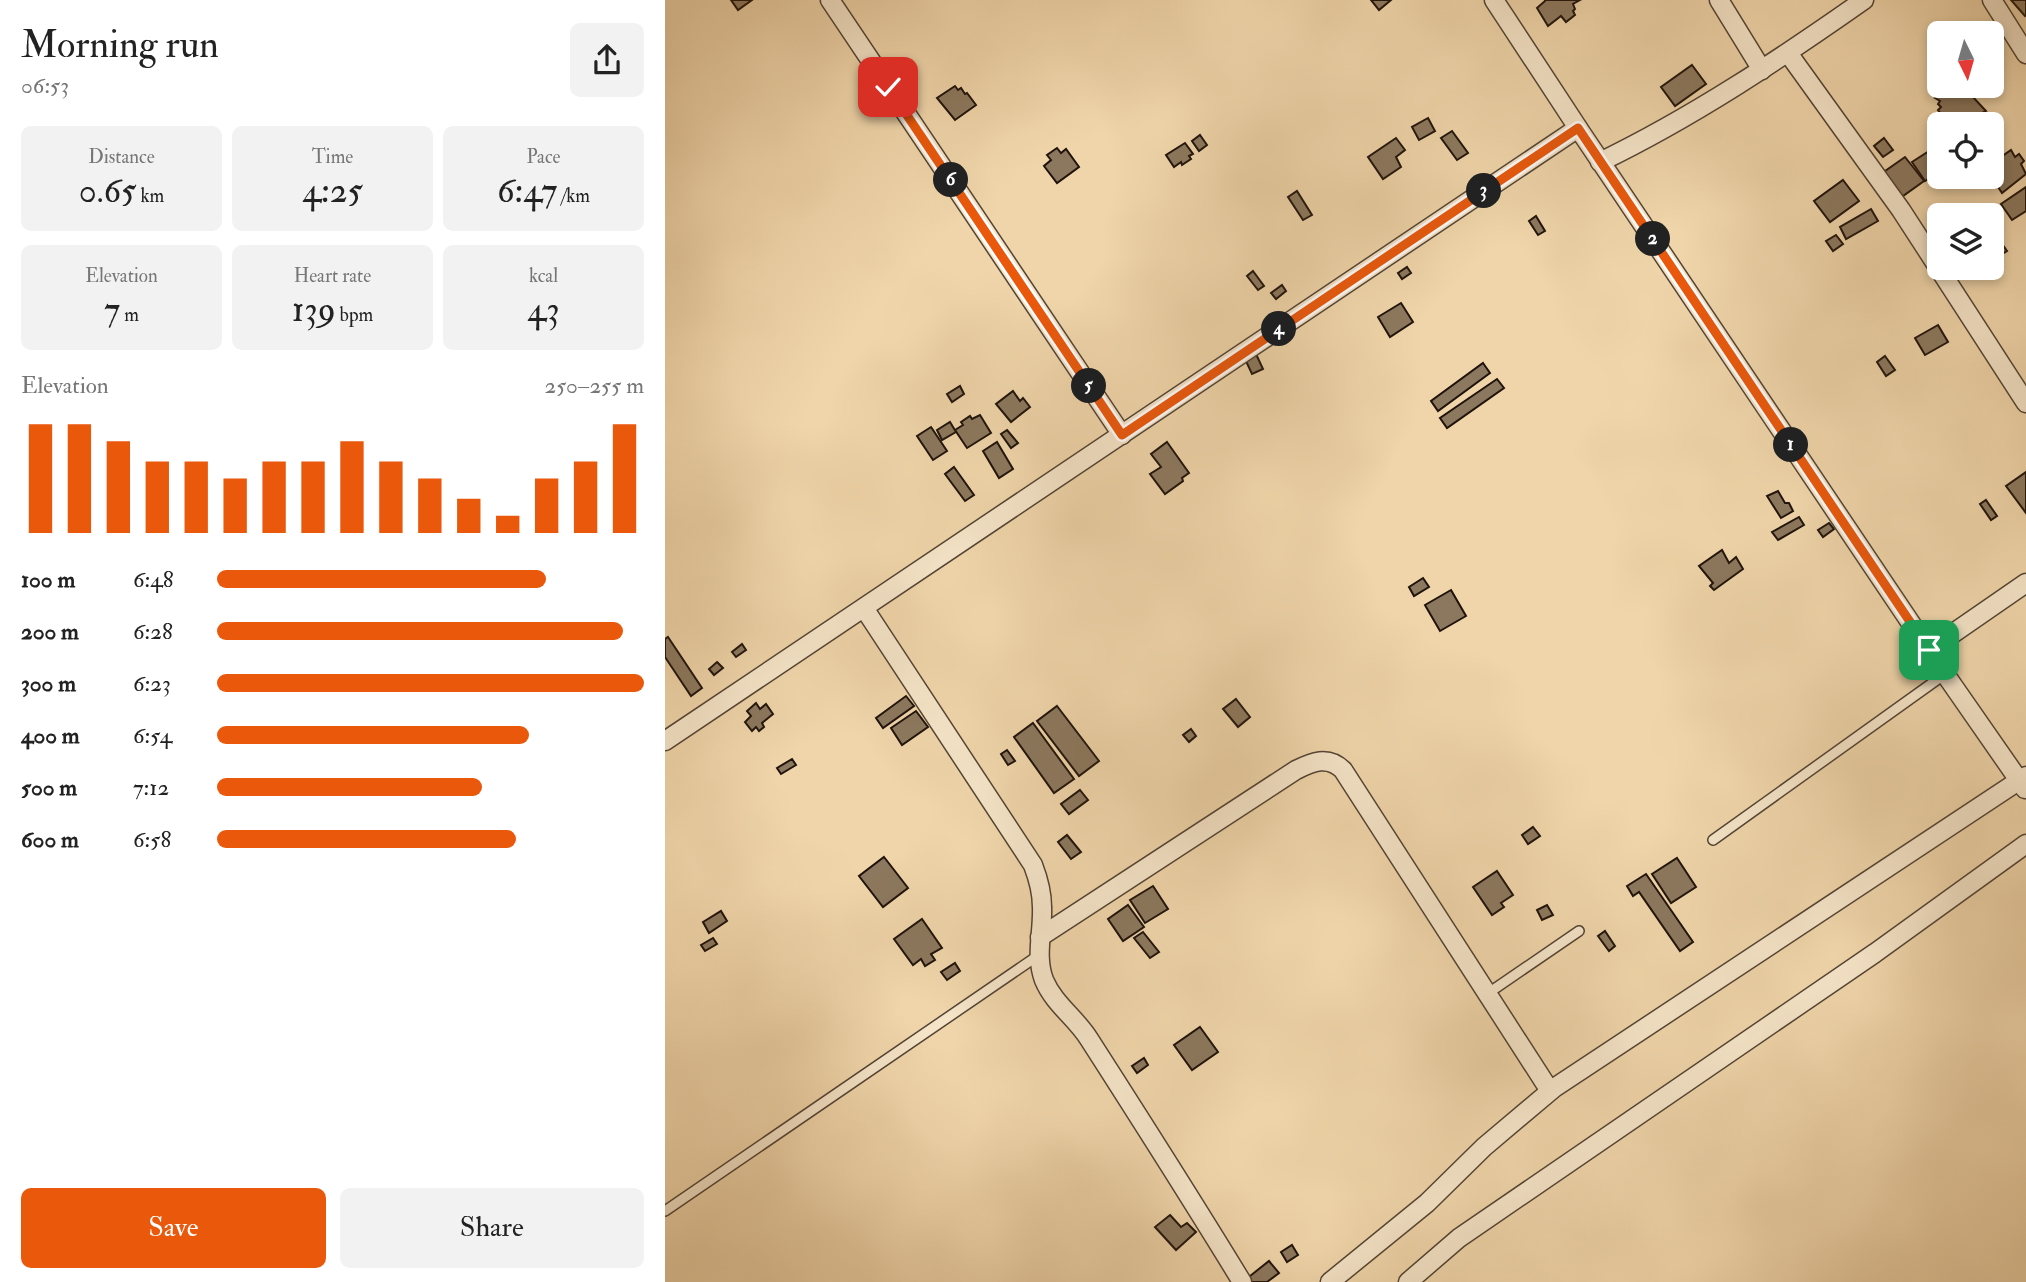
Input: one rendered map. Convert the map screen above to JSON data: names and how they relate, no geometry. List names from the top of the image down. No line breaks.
{"north":"bottom","page":{"heading":["Morning run","06:53"],"stats":[["Distance","0.65 km"],["Time","4:25"],["Pace","6:47 /km"],["Elevation","7 m"],["Heart rate","139 bpm"],["kcal","43"]],"pins":["6","3","2","4","5","1"],"chart":["Elevation","250–255 m"],"list":[{"name":"100 m","note":"6:48"},{"name":"200 m","note":"6:28"},{"name":"300 m","note":"6:23"},{"name":"400 m","note":"6:54"},{"name":"500 m","note":"7:12"},{"name":"600 m","note":"6:58"}],"buttons":["Save","Share"]}}
